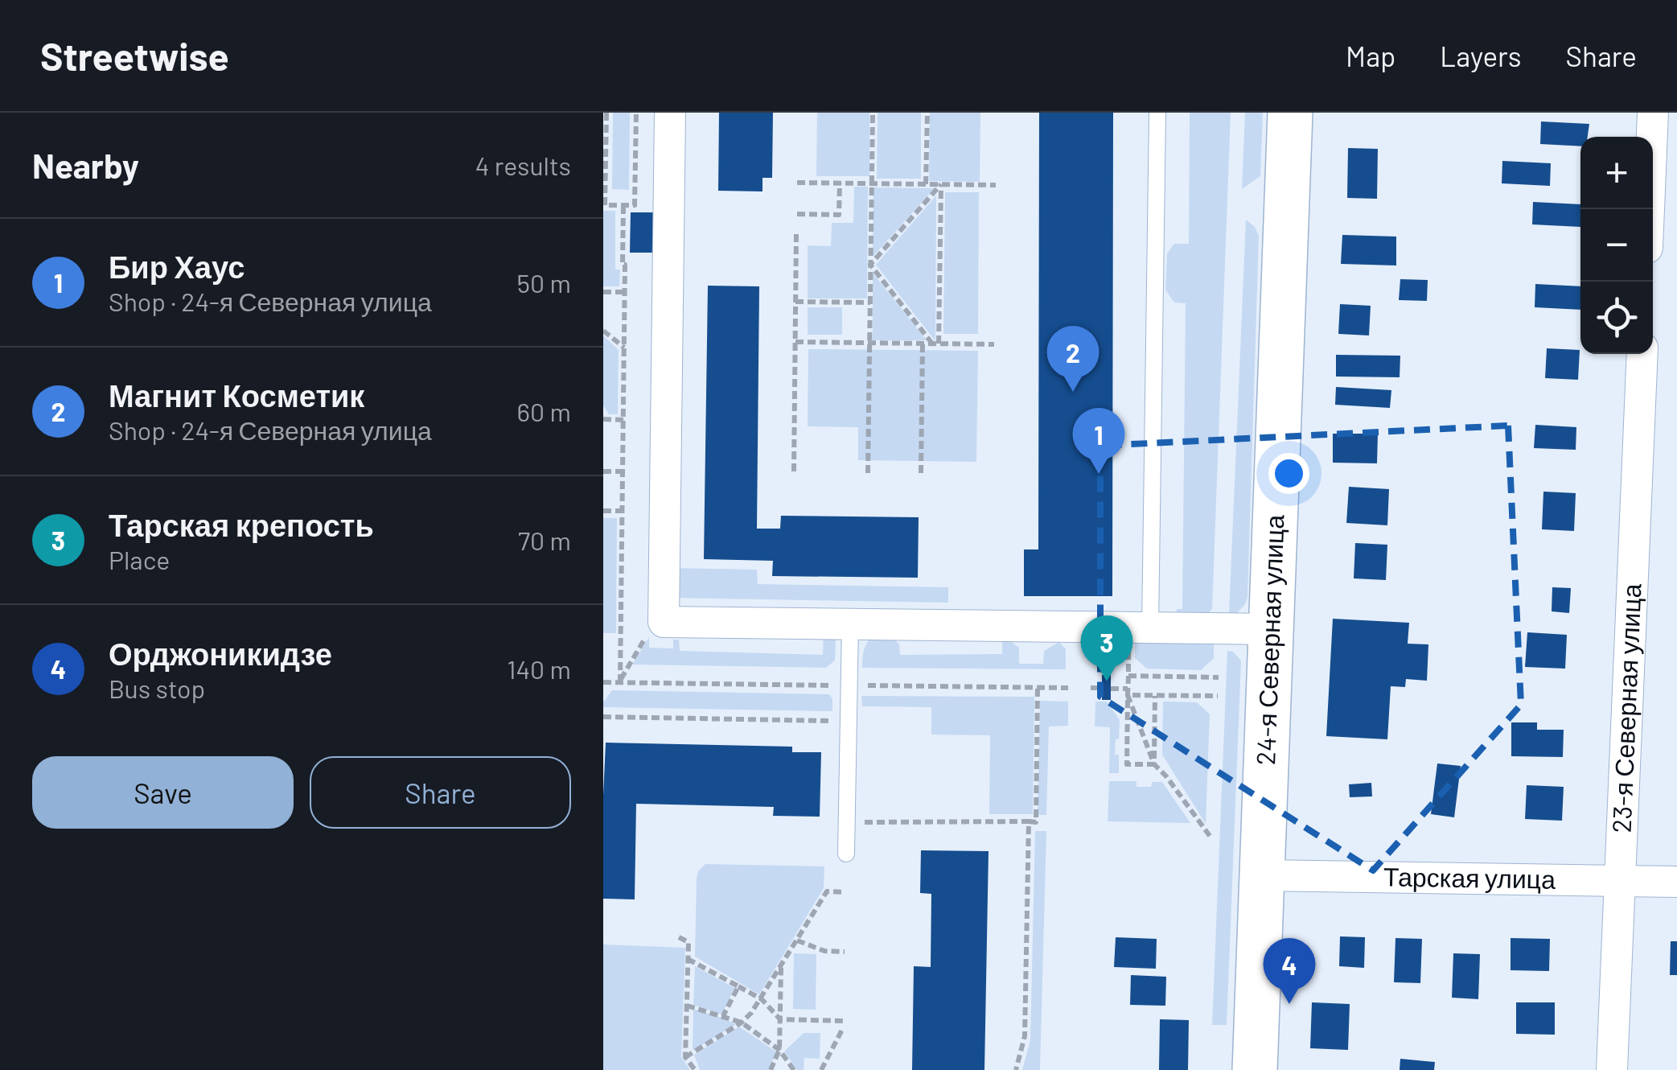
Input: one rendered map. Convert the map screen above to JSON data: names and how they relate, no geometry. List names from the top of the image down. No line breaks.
{"streets":{"main road":["24-я Северная улица"],"street":["23-я Северная улица","Тарская улица"]},"crossings":[["24-я Северная улица","Тарская улица"],["23-я Северная улица","Тарская улица"]],"page":{"header":"Streetwise","nav":["Map","Layers","Share"],"heading":["Nearby","4 results"],"map_buttons":["+","−"],"list":[{"mark":"1","name":"Бир Хаус","note":"Shop · 24-я Северная улица","value":"50 m"},{"mark":"2","name":"Магнит Косметик","note":"Shop · 24-я Северная улица","value":"60 m"},{"mark":"3","name":"Тарская крепость","note":"Place","value":"70 m"},{"mark":"4","name":"Орджоникидзе","note":"Bus stop","value":"140 m"}],"pins":["2","1","3","4"],"buttons":["Save","Share"]}}
